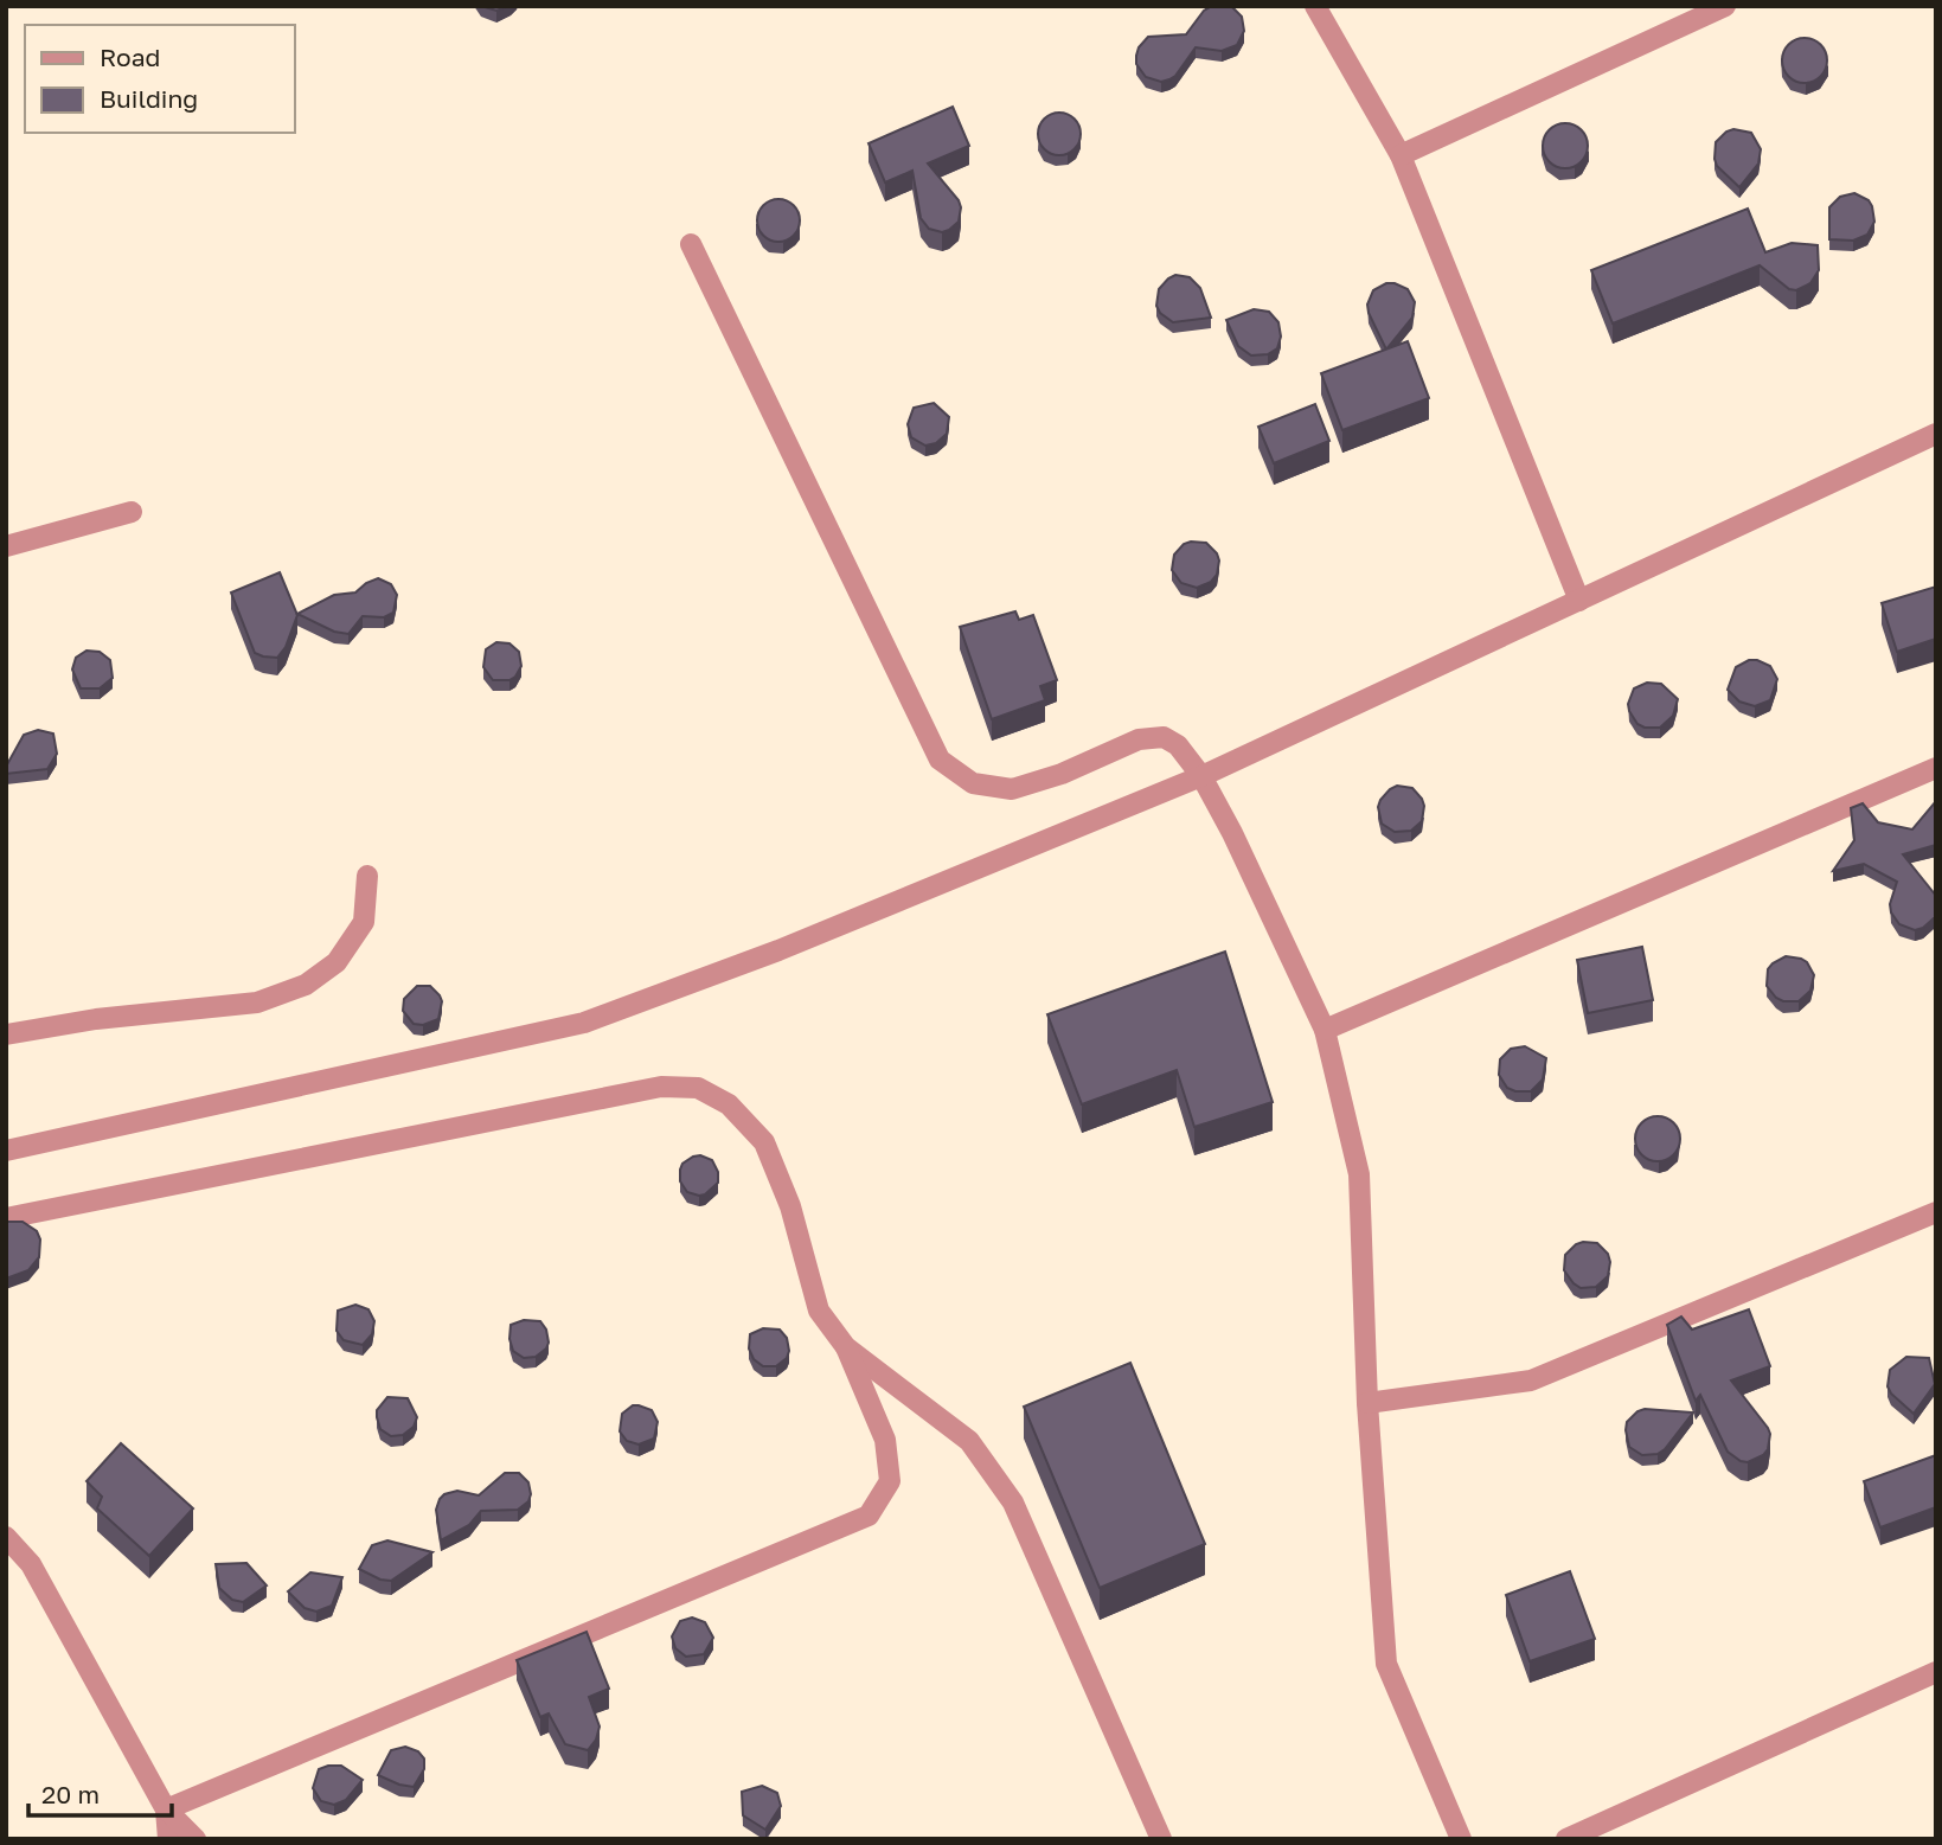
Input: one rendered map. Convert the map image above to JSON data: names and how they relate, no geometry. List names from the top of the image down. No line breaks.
{"legend":["Road","Building"],"scale_bar":"20 m"}
